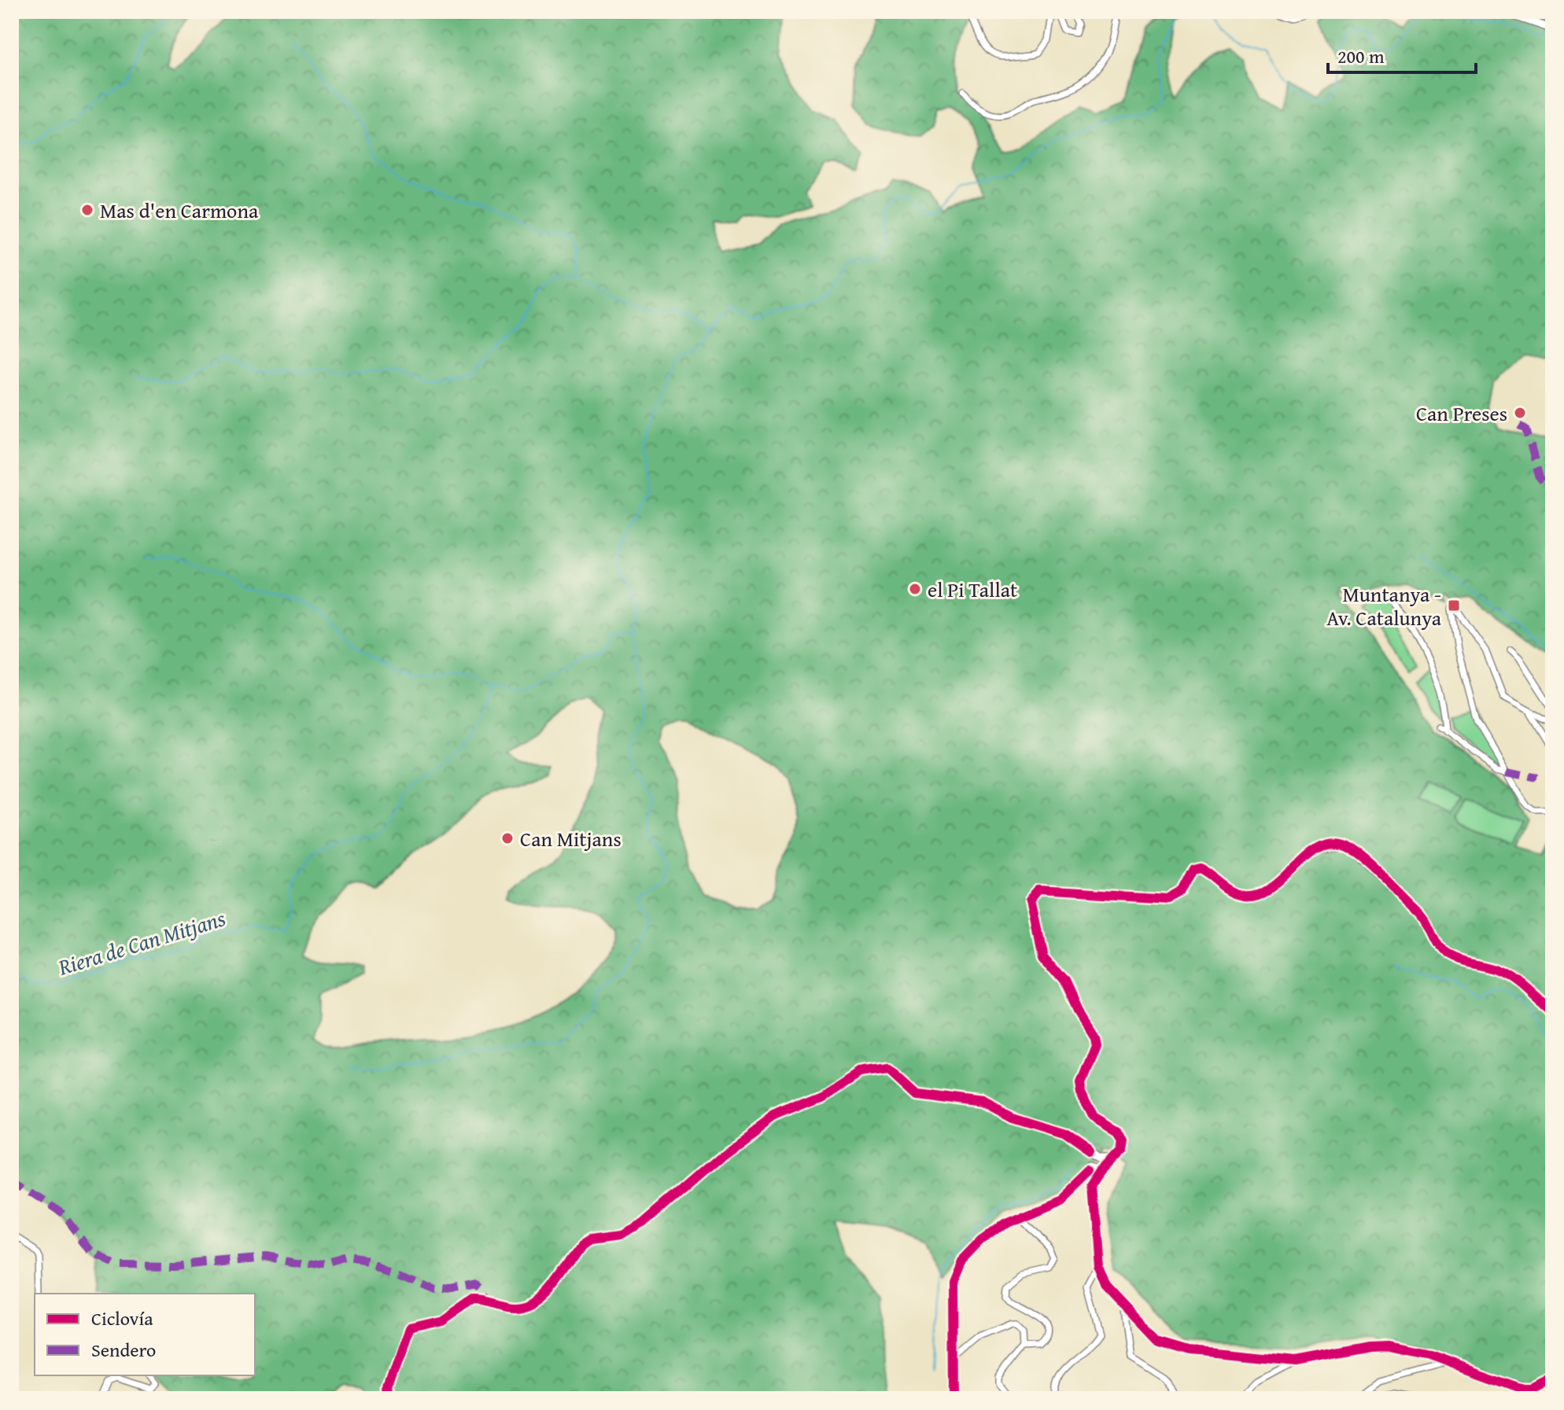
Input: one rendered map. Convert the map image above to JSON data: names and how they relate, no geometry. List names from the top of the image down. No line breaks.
{"water":["Riera de Can Mitjans"],"places":{"other":["Mas d'en Carmona","Can Preses","el Pi Tallat","Can Mitjans"],"transit":["Muntanya - Av. Catalunya"]},"legend":["Ciclovía","Sendero"],"scale_bar":"200 m"}
